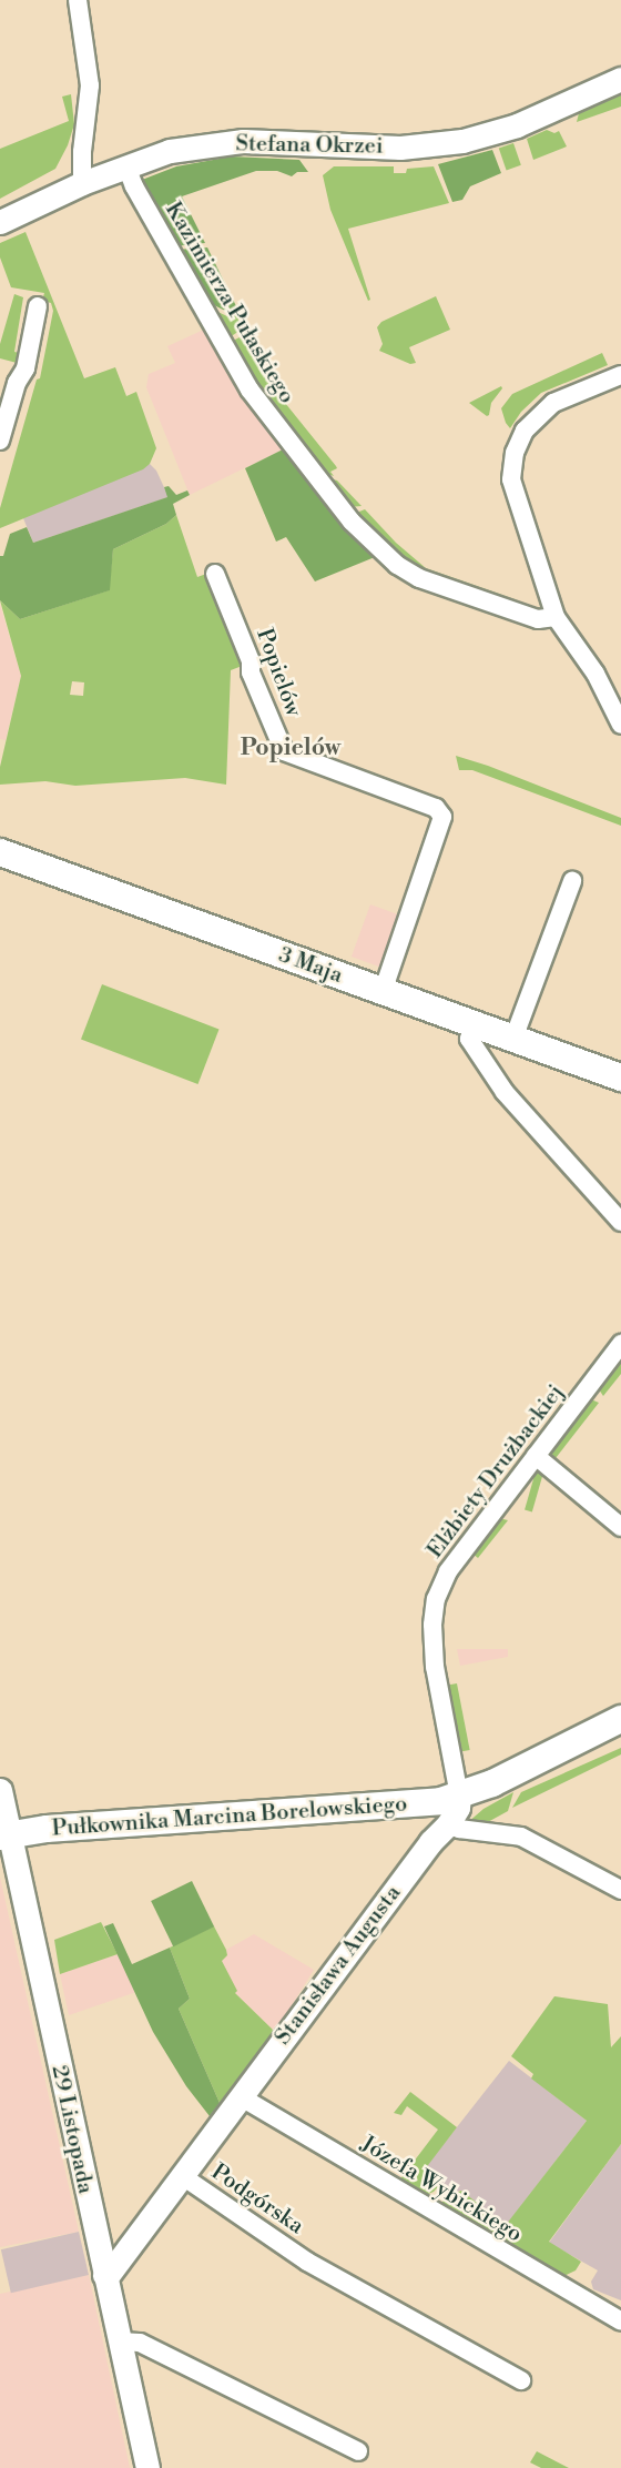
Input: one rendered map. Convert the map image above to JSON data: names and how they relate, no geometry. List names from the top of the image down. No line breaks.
{"streets":{"main road":["3 Maja","Pułkownika Marcina Borelowskiego"],"street":["Stefana Okrzei","Kazimierza Pułaskiego","Popielów","Elżbiety Drużbackiej","Stanisława Augusta","29 Listopada","Józefa Wybickiego","Podgórska"]},"crossings":[["Stefana Okrzei","Kazimierza Pułaskiego"],["Popielów","3 Maja"],["Elżbiety Drużbackiej","Pułkownika Marcina Borelowskiego"],["Elżbiety Drużbackiej","Stanisława Augusta"],["Pułkownika Marcina Borelowskiego","Stanisława Augusta"],["Pułkownika Marcina Borelowskiego","29 Listopada"],["Stanisława Augusta","29 Listopada"],["Stanisława Augusta","Józefa Wybickiego"],["Stanisława Augusta","Podgórska"]],"districts":["Popielów"]}
